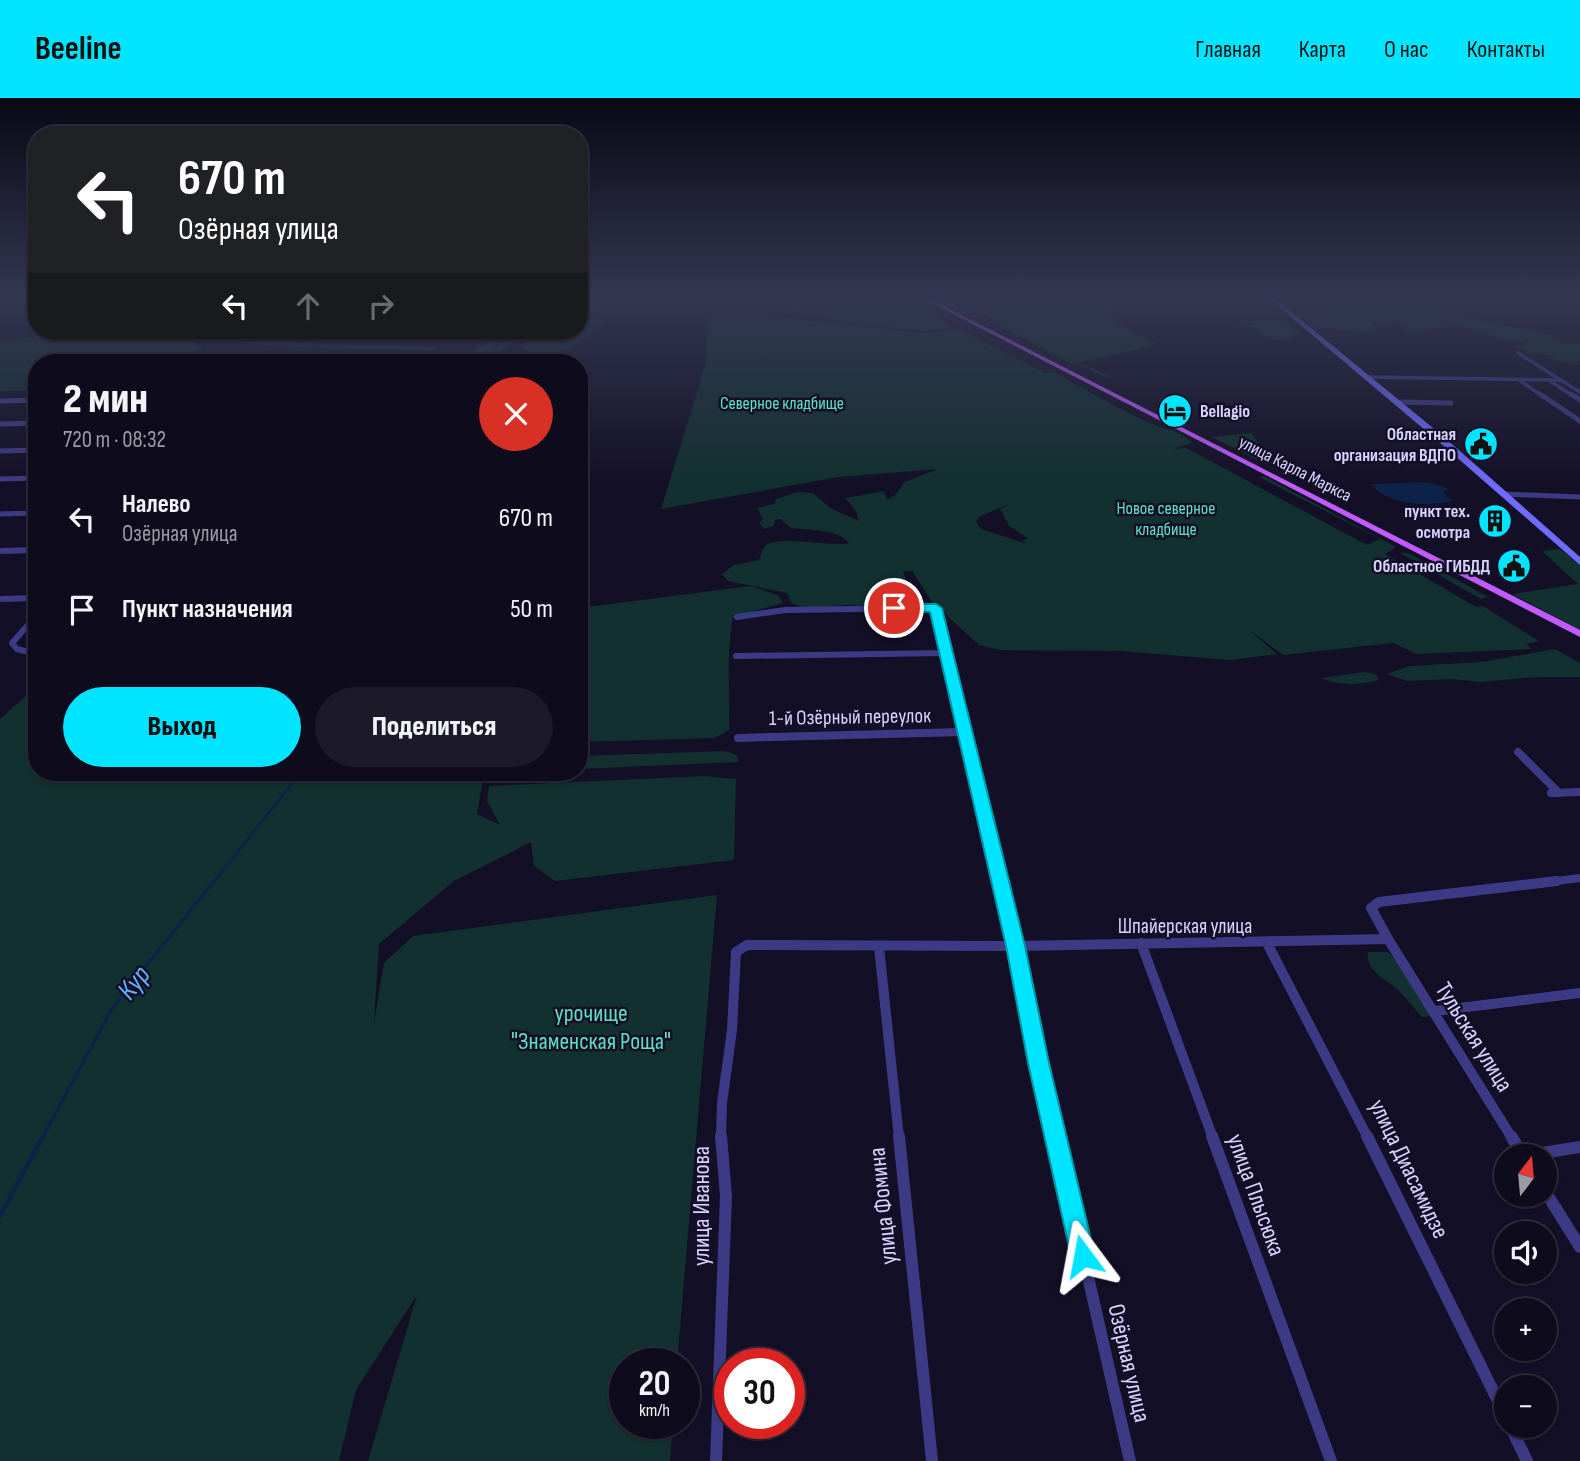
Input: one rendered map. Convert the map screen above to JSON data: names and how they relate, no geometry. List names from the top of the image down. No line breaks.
{"streets":{"main road":["улица Карла Маркса"],"street":["1-й Озёрный переулок","Шпайерская улица","Тульская улица","улица Диасамидзе","улица Плысюка","улица Иванова","улица Фомина","Озёрная улица"]},"crossings":[["1-й Озёрный переулок","Озёрная улица"],["Шпайерская улица","Тульская улица"],["Шпайерская улица","улица Диасамидзе"],["Шпайерская улица","улица Плысюка"],["Шпайерская улица","улица Иванова"],["Шпайерская улица","улица Фомина"],["Шпайерская улица","Озёрная улица"]],"water":["Кур"],"parks":["Северное кладбище","Новое северное кладбище","урочище \"Знаменская Роща\""],"places":{"hotel":["Bellagio"],"public building":["Областная организация ВДПО","Областное ГИБДД"],"building":["пункт тех. осмотра"]},"north":"top","page":{"header":"Beeline","nav":["Главная","Карта","О нас","Контакты"],"turn":["670 m","Озёрная улица"],"heading":["2 мин","720 m · 08:32"],"list":[{"name":"Налево","note":"Озёрная улица","value":"670 m"},{"name":"Пункт назначения","value":"50 m"}],"buttons":["Выход","Поделиться"],"map_buttons":["+","−"],"speed":"20 km/h","limit":"30"}}
